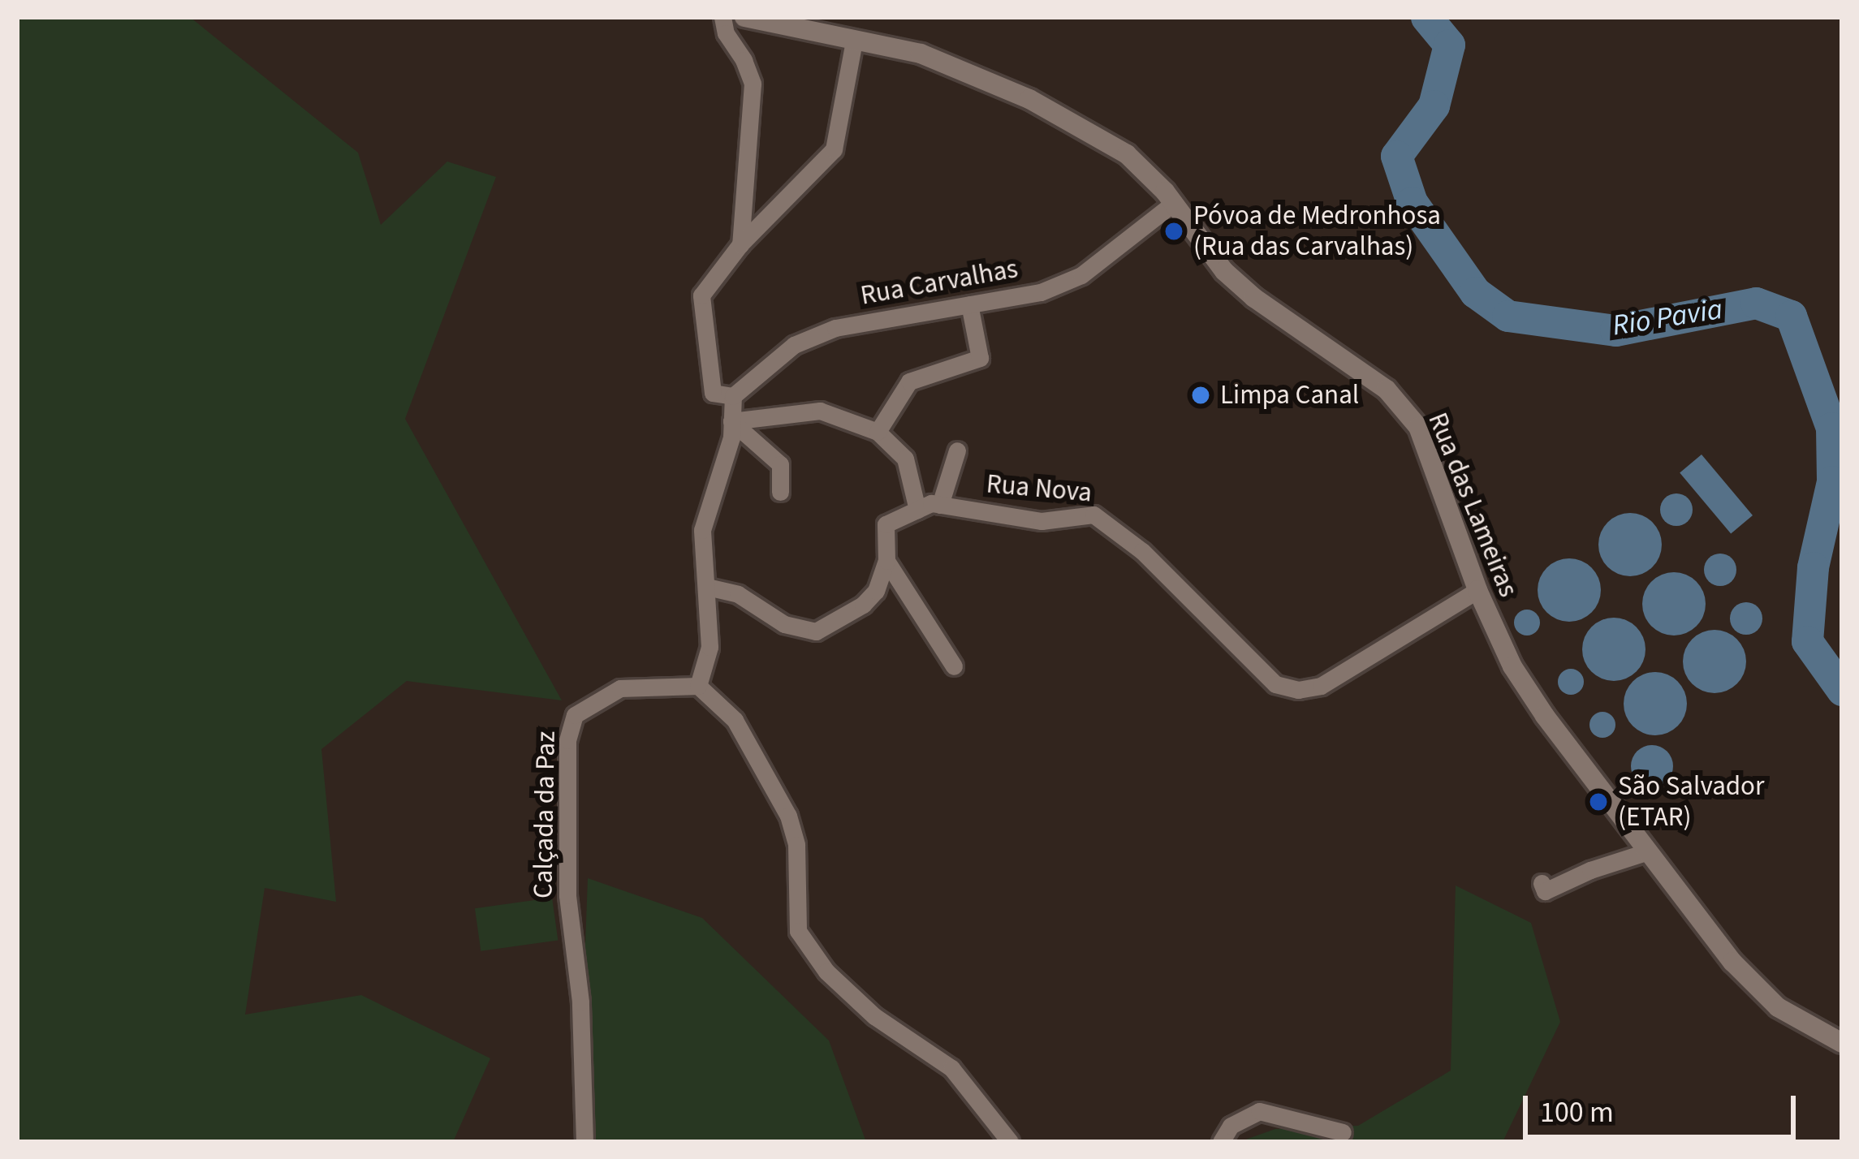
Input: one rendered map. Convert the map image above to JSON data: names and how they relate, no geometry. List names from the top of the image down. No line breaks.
{"streets":{"street":["Rua Carvalhas","Rua Nova","Rua das Lameiras","Calçada da Paz"]},"crossings":[["Rua Carvalhas","Rua das Lameiras"],["Rua Nova","Rua das Lameiras"]],"water":["Rio Pavia"],"places":["Póvoa de Medronhosa (Rua das Carvalhas)","Limpa Canal","São Salvador (ETAR)"],"scale_bar":"100 m"}
